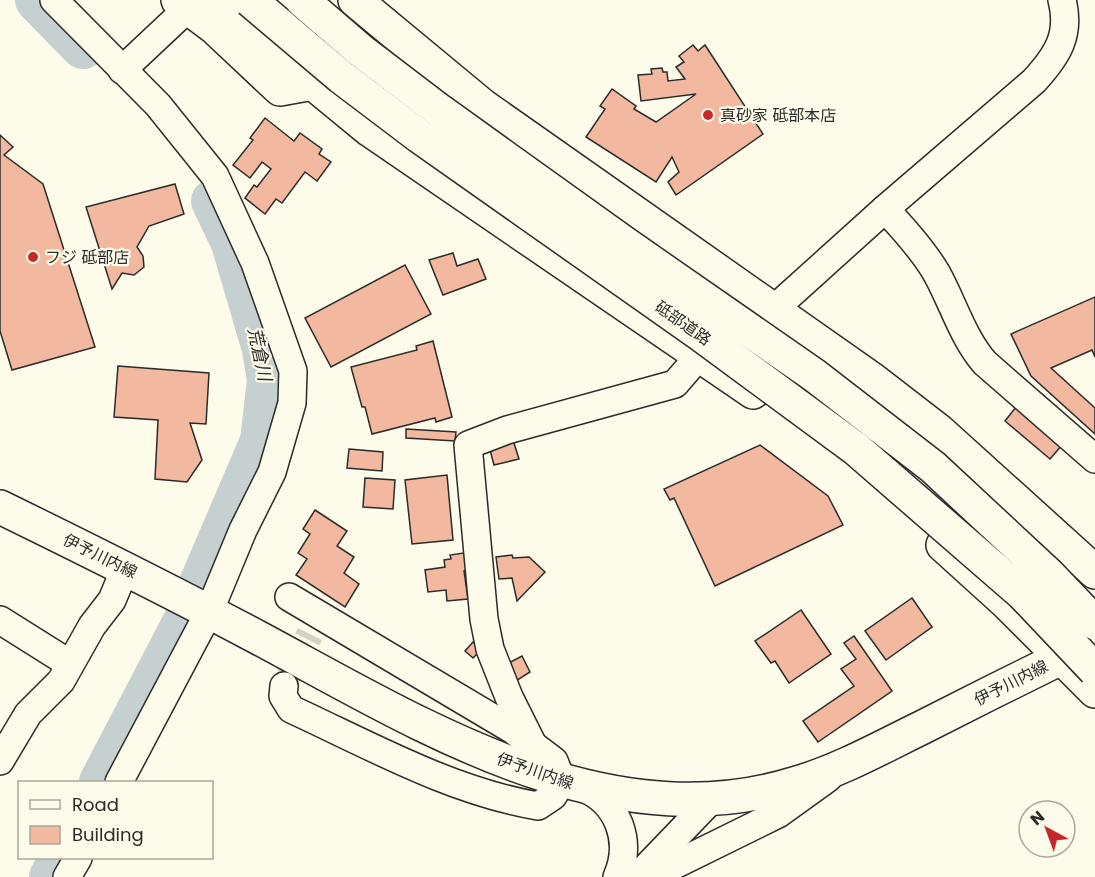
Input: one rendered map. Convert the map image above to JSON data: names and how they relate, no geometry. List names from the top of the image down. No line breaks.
{"streets":{"main road":["砥部道路","伊予川内線"]},"water":["荒倉川"],"places":["真砂家 砥部本店","フジ 砥部店"],"legend":["Road","Building"],"north":"top left"}
